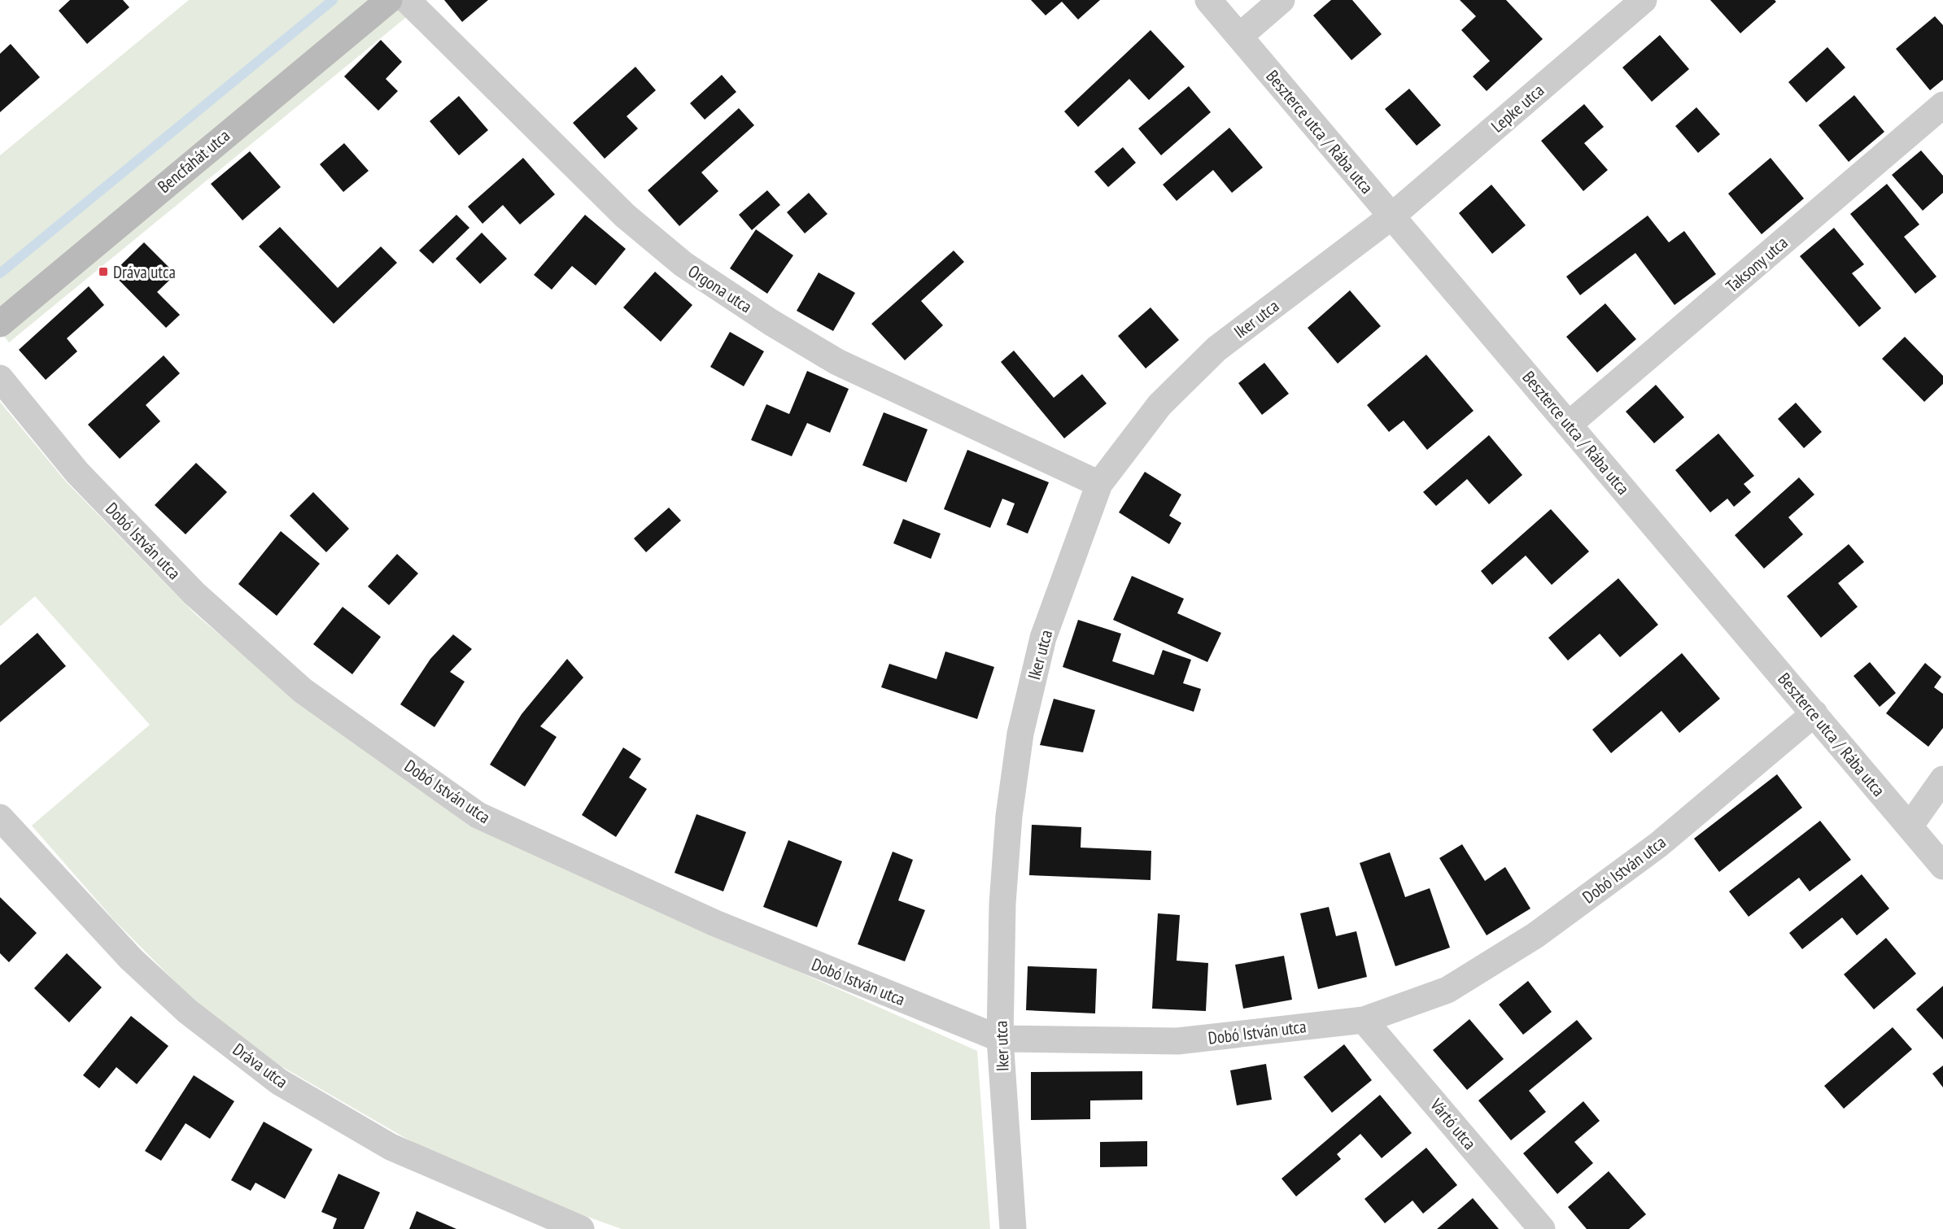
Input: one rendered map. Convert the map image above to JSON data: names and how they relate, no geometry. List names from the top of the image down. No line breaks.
{"streets":{"street":["Lepke utca","Beszterce utca / Rába utca","Bencfahát utca","Taksony utca","Orgona utca","Iker utca","Dobó István utca","Dráva utca","Vártó utca"]},"crossings":[["Lepke utca","Beszterce utca / Rába utca"],["Lepke utca","Iker utca"],["Beszterce utca / Rába utca","Taksony utca"],["Beszterce utca / Rába utca","Iker utca"],["Beszterce utca / Rába utca","Dobó István utca"],["Orgona utca","Iker utca"],["Iker utca","Dobó István utca"],["Dobó István utca","Vártó utca"]],"places":{"transit":["Dráva utca"]}}
